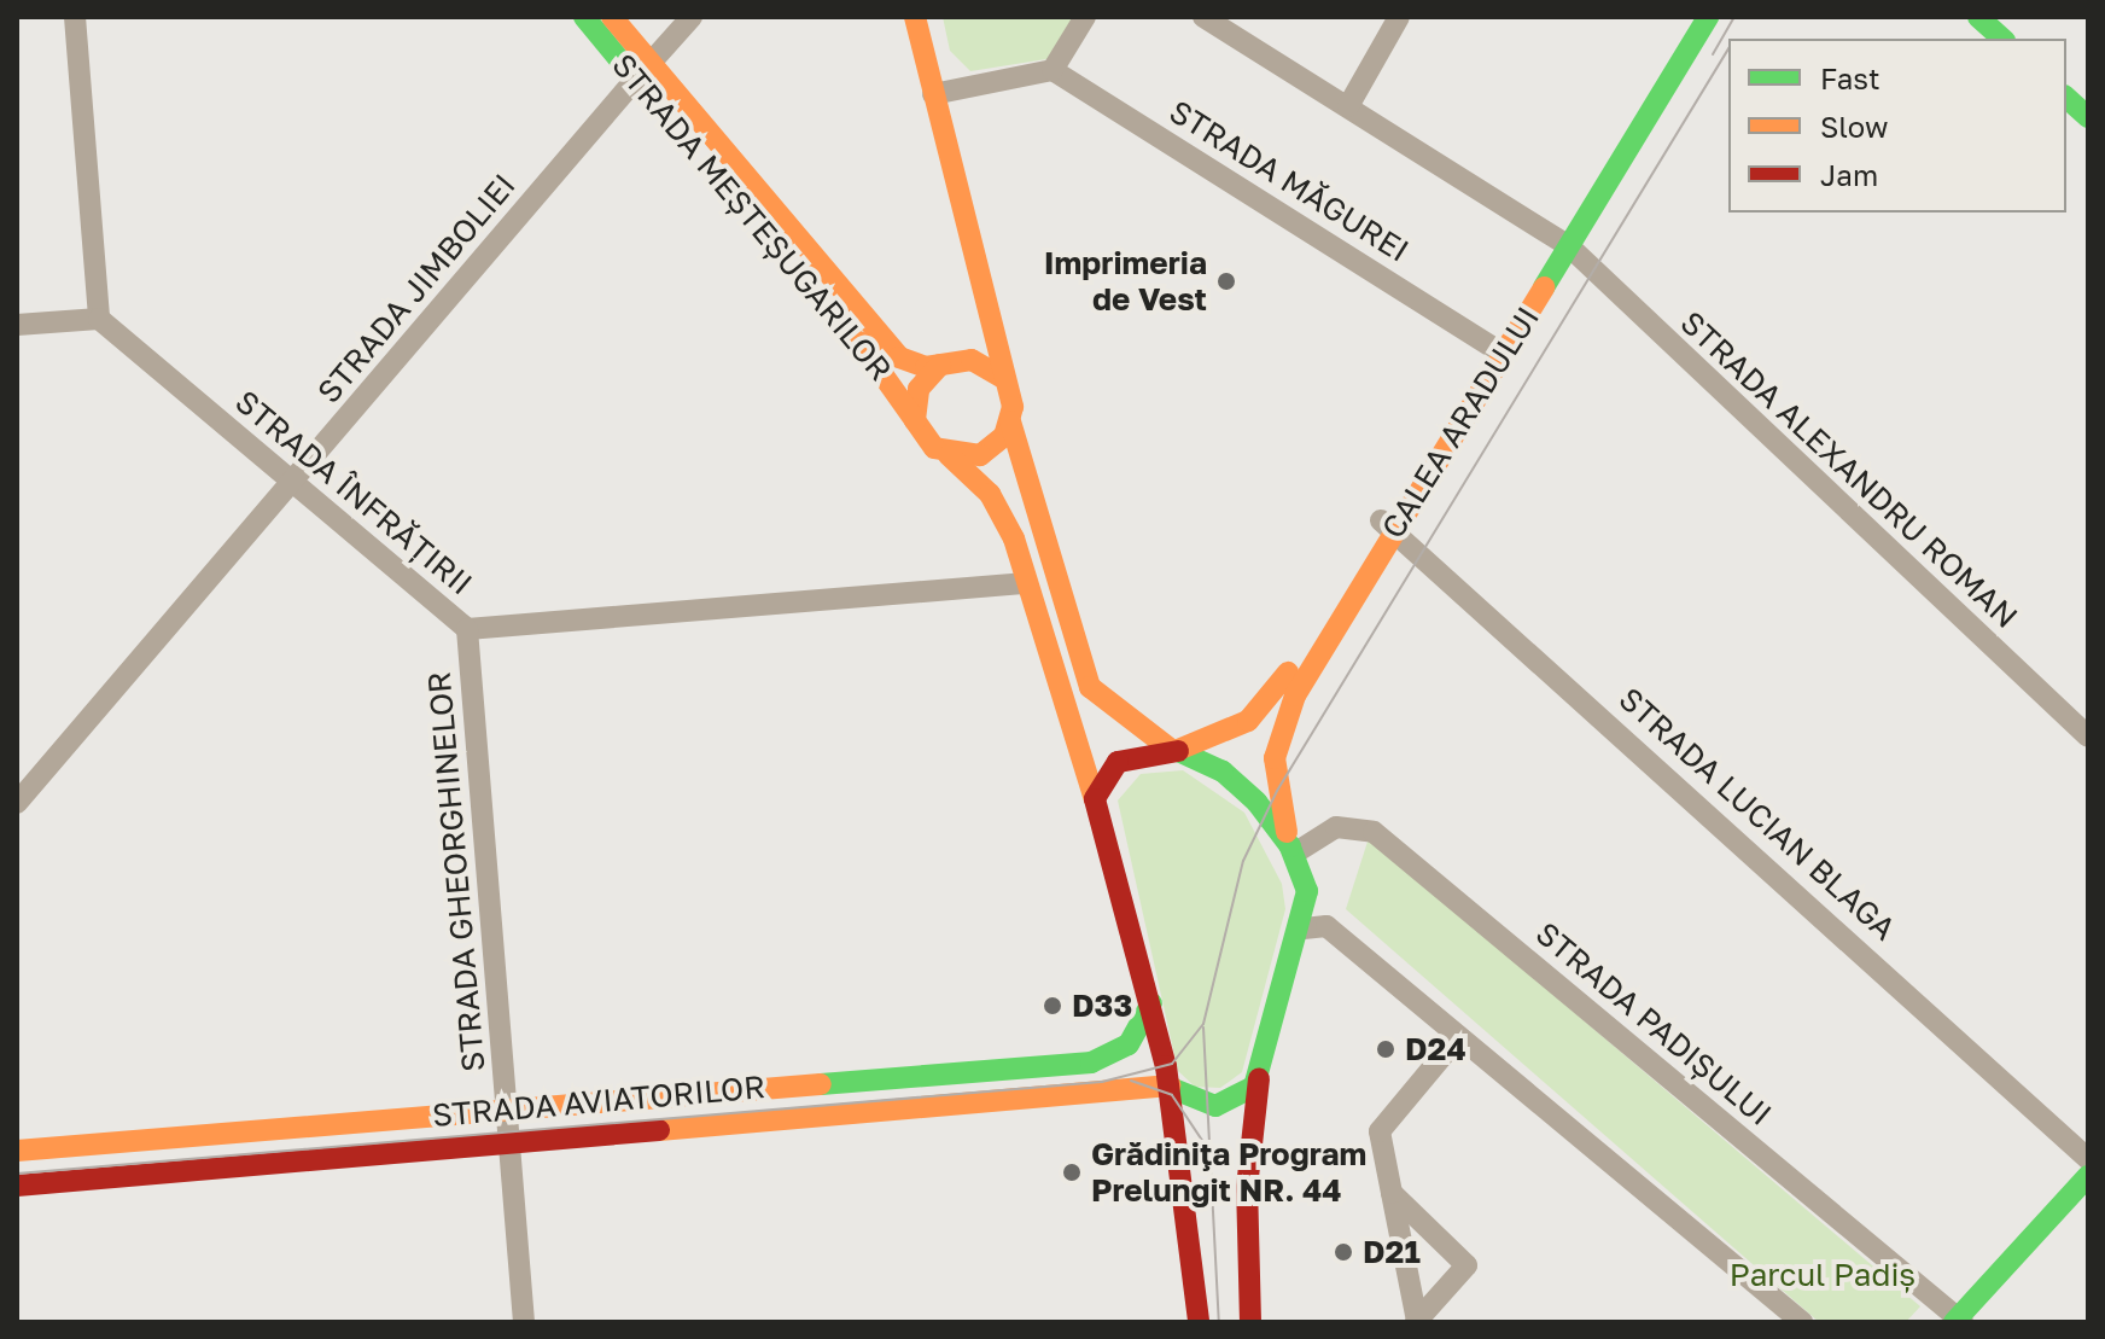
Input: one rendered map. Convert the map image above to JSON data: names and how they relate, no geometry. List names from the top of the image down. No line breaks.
{"streets":{"main road":["STRADA MEȘTEȘUGARILOR","CALEA ARADULUI","STRADA AVIATORILOR"],"street":["STRADA MĂGUREI","STRADA JIMBOLIEI","STRADA ALEXANDRU ROMAN","STRADA ÎNFRĂȚIRII","STRADA LUCIAN BLAGA","STRADA GHEORGHINELOR","STRADA PADIȘULUI"]},"crossings":[["STRADA MĂGUREI","CALEA ARADULUI"],["STRADA MEȘTEȘUGARILOR","STRADA JIMBOLIEI"],["STRADA JIMBOLIEI","STRADA ÎNFRĂȚIRII"],["CALEA ARADULUI","STRADA ALEXANDRU ROMAN"],["CALEA ARADULUI","STRADA LUCIAN BLAGA"],["CALEA ARADULUI","STRADA PADIȘULUI"],["STRADA ÎNFRĂȚIRII","STRADA GHEORGHINELOR"],["STRADA GHEORGHINELOR","STRADA AVIATORILOR"]],"parks":["Parcul Padiș"],"places":["Imprimeria de Vest","D33","D24","Grădiniţa Program Prelungit NR. 44","D21"],"legend":["Fast","Slow","Jam"]}
